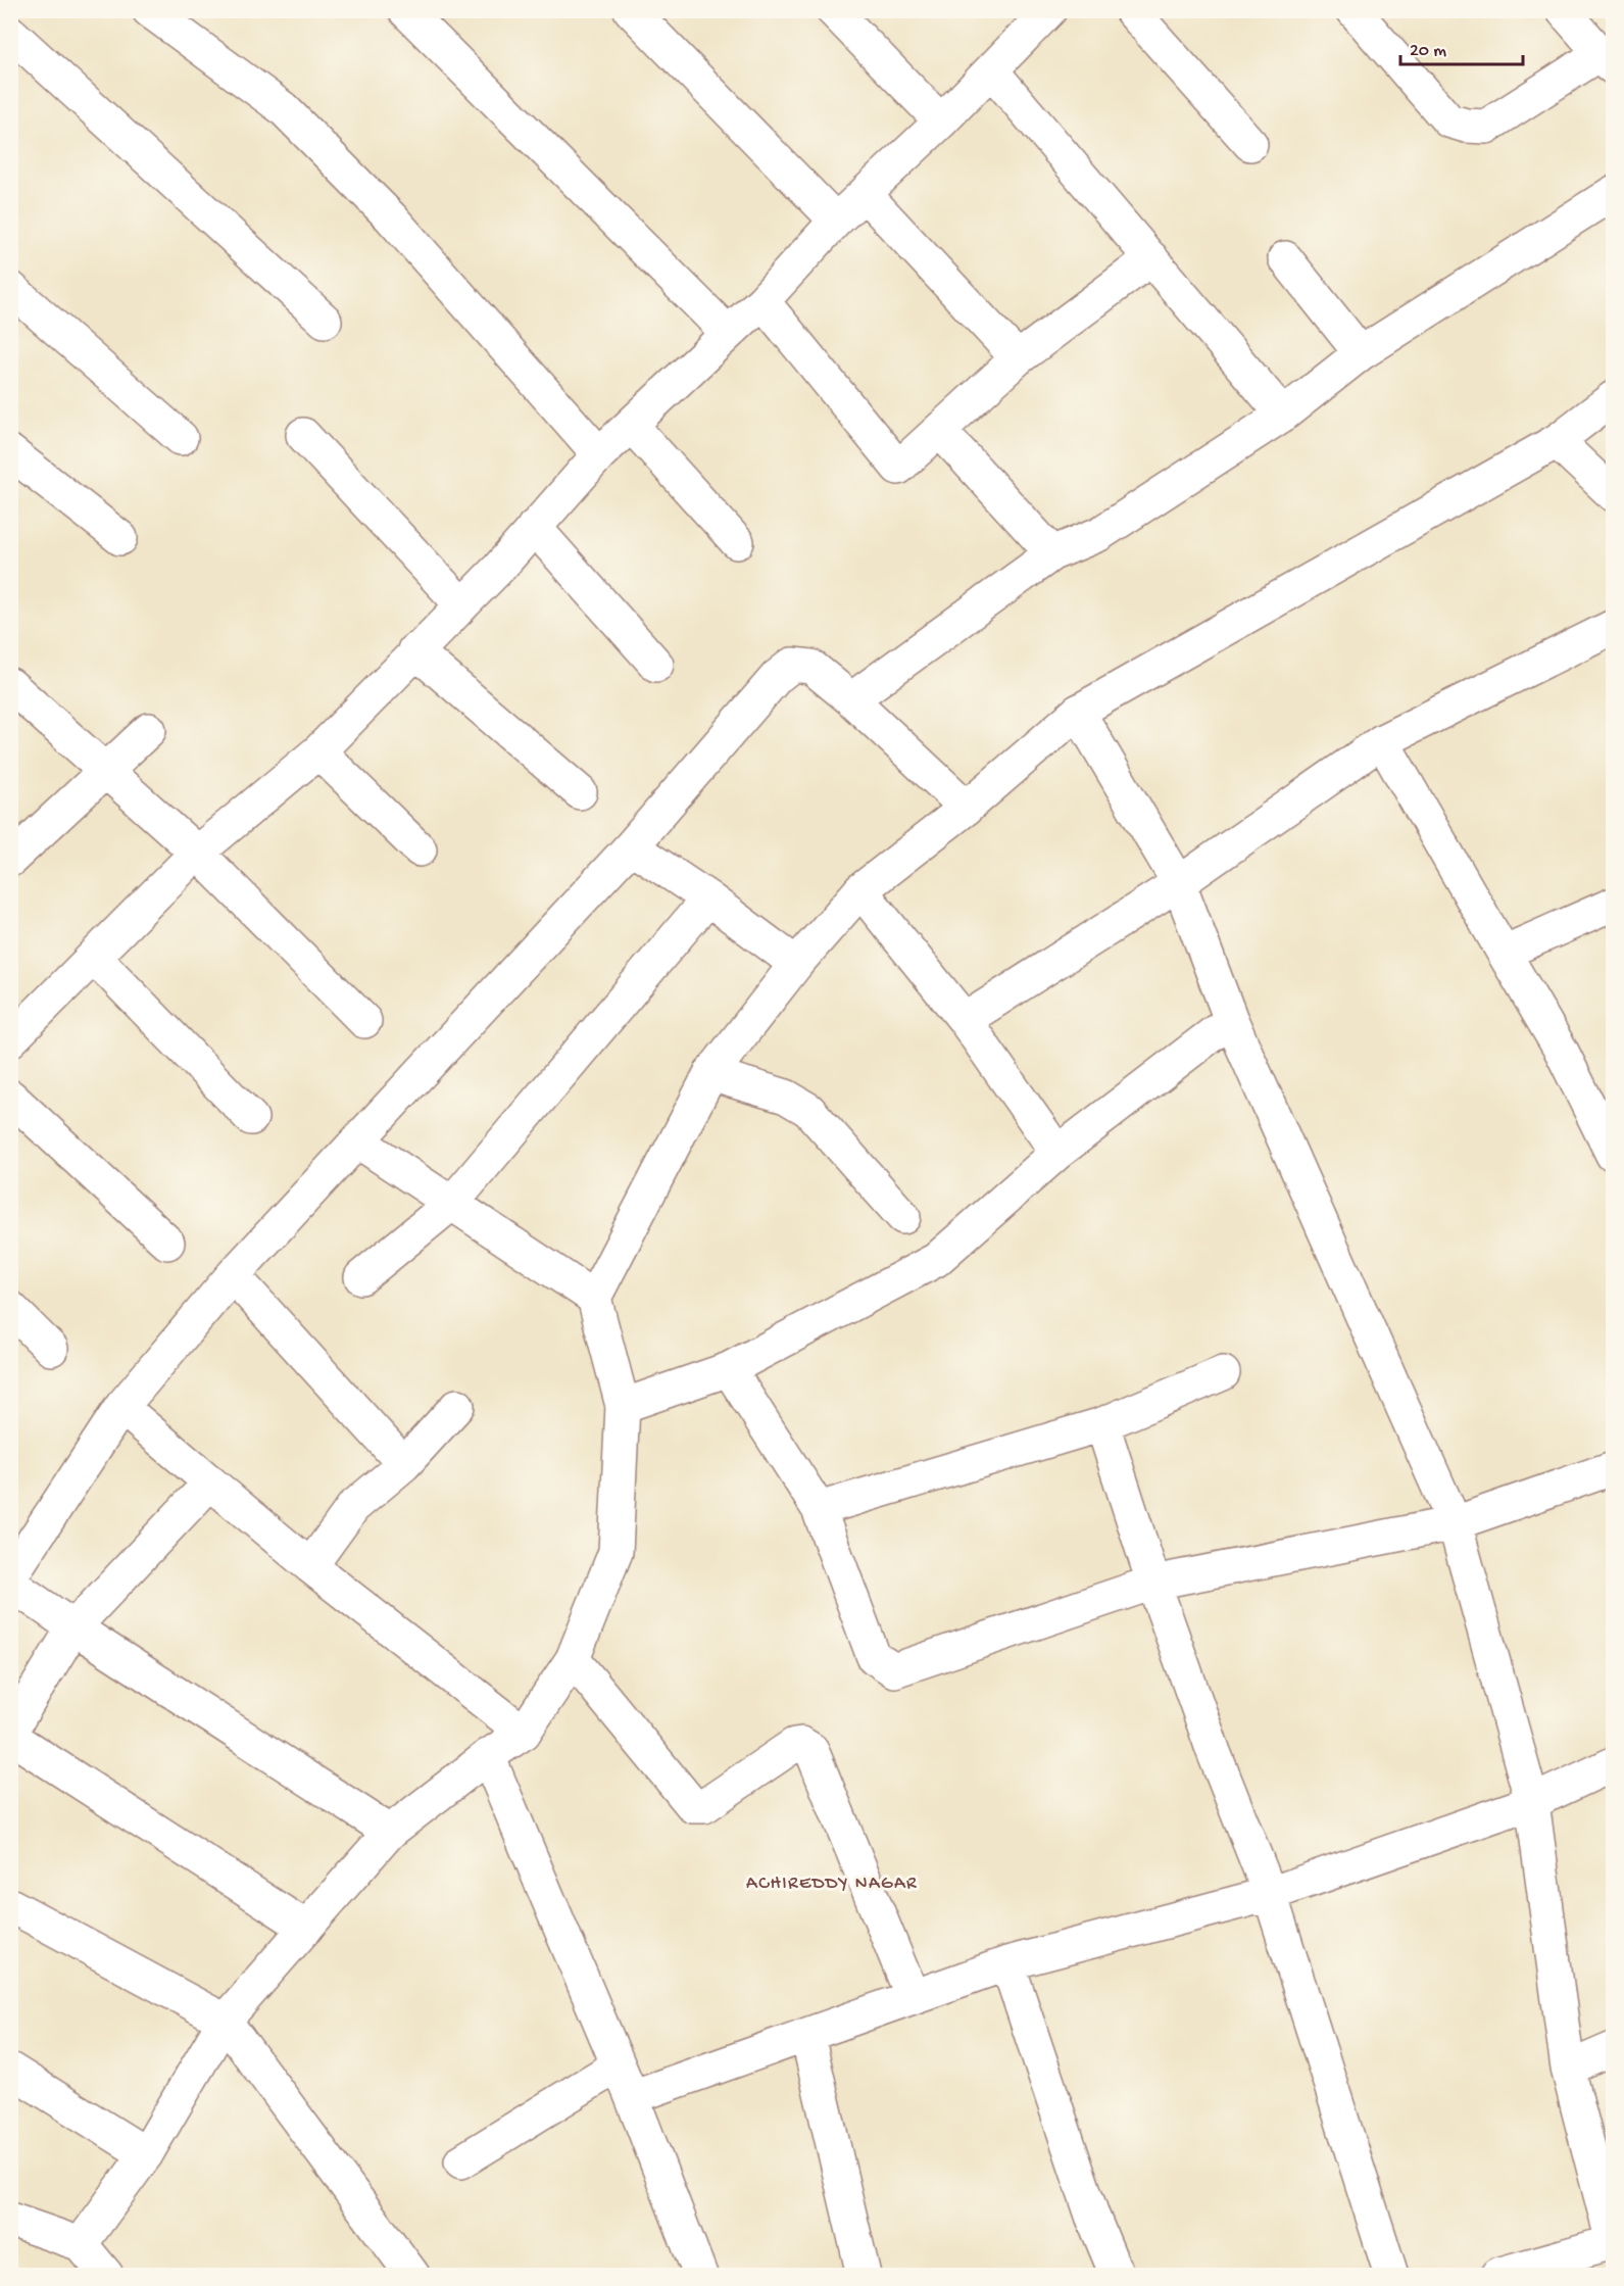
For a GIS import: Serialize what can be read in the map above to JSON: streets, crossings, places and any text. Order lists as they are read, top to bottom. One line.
{"districts":["ACHIREDDY NAGAR"],"scale_bar":"20 m"}
